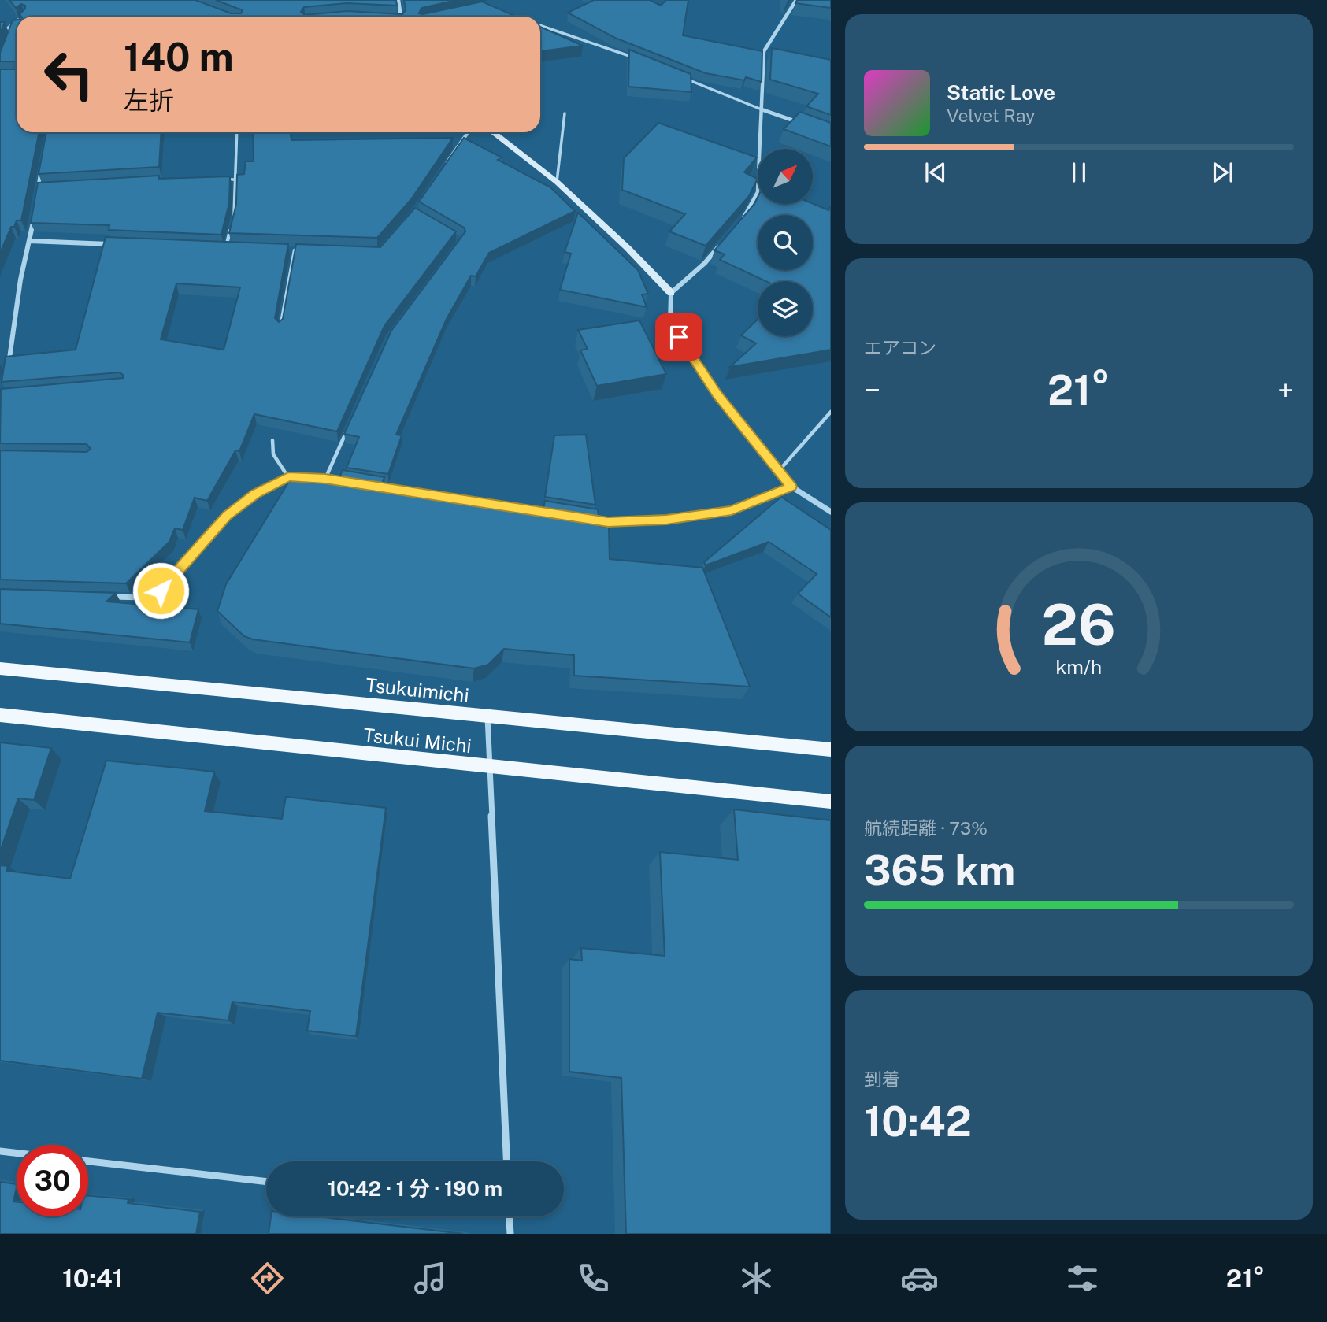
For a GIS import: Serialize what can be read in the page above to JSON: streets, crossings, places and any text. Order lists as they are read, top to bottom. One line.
{"streets":{"main road":["Tsukuimichi","Tsukui Michi"]},"north":"top right","page":{"turn":["140 m","左折"],"song":["Static Love","Velvet Ray"],"tile":["エアコン",["航続距離 · 73%","365 km"],["到着","10:42"]],"heat":["−","21°","+"],"limit":"30","trip":"10:42 · 1 分 · 190 m","tabs":["10:41","21°"],"gauge":["26","km/h"]}}
